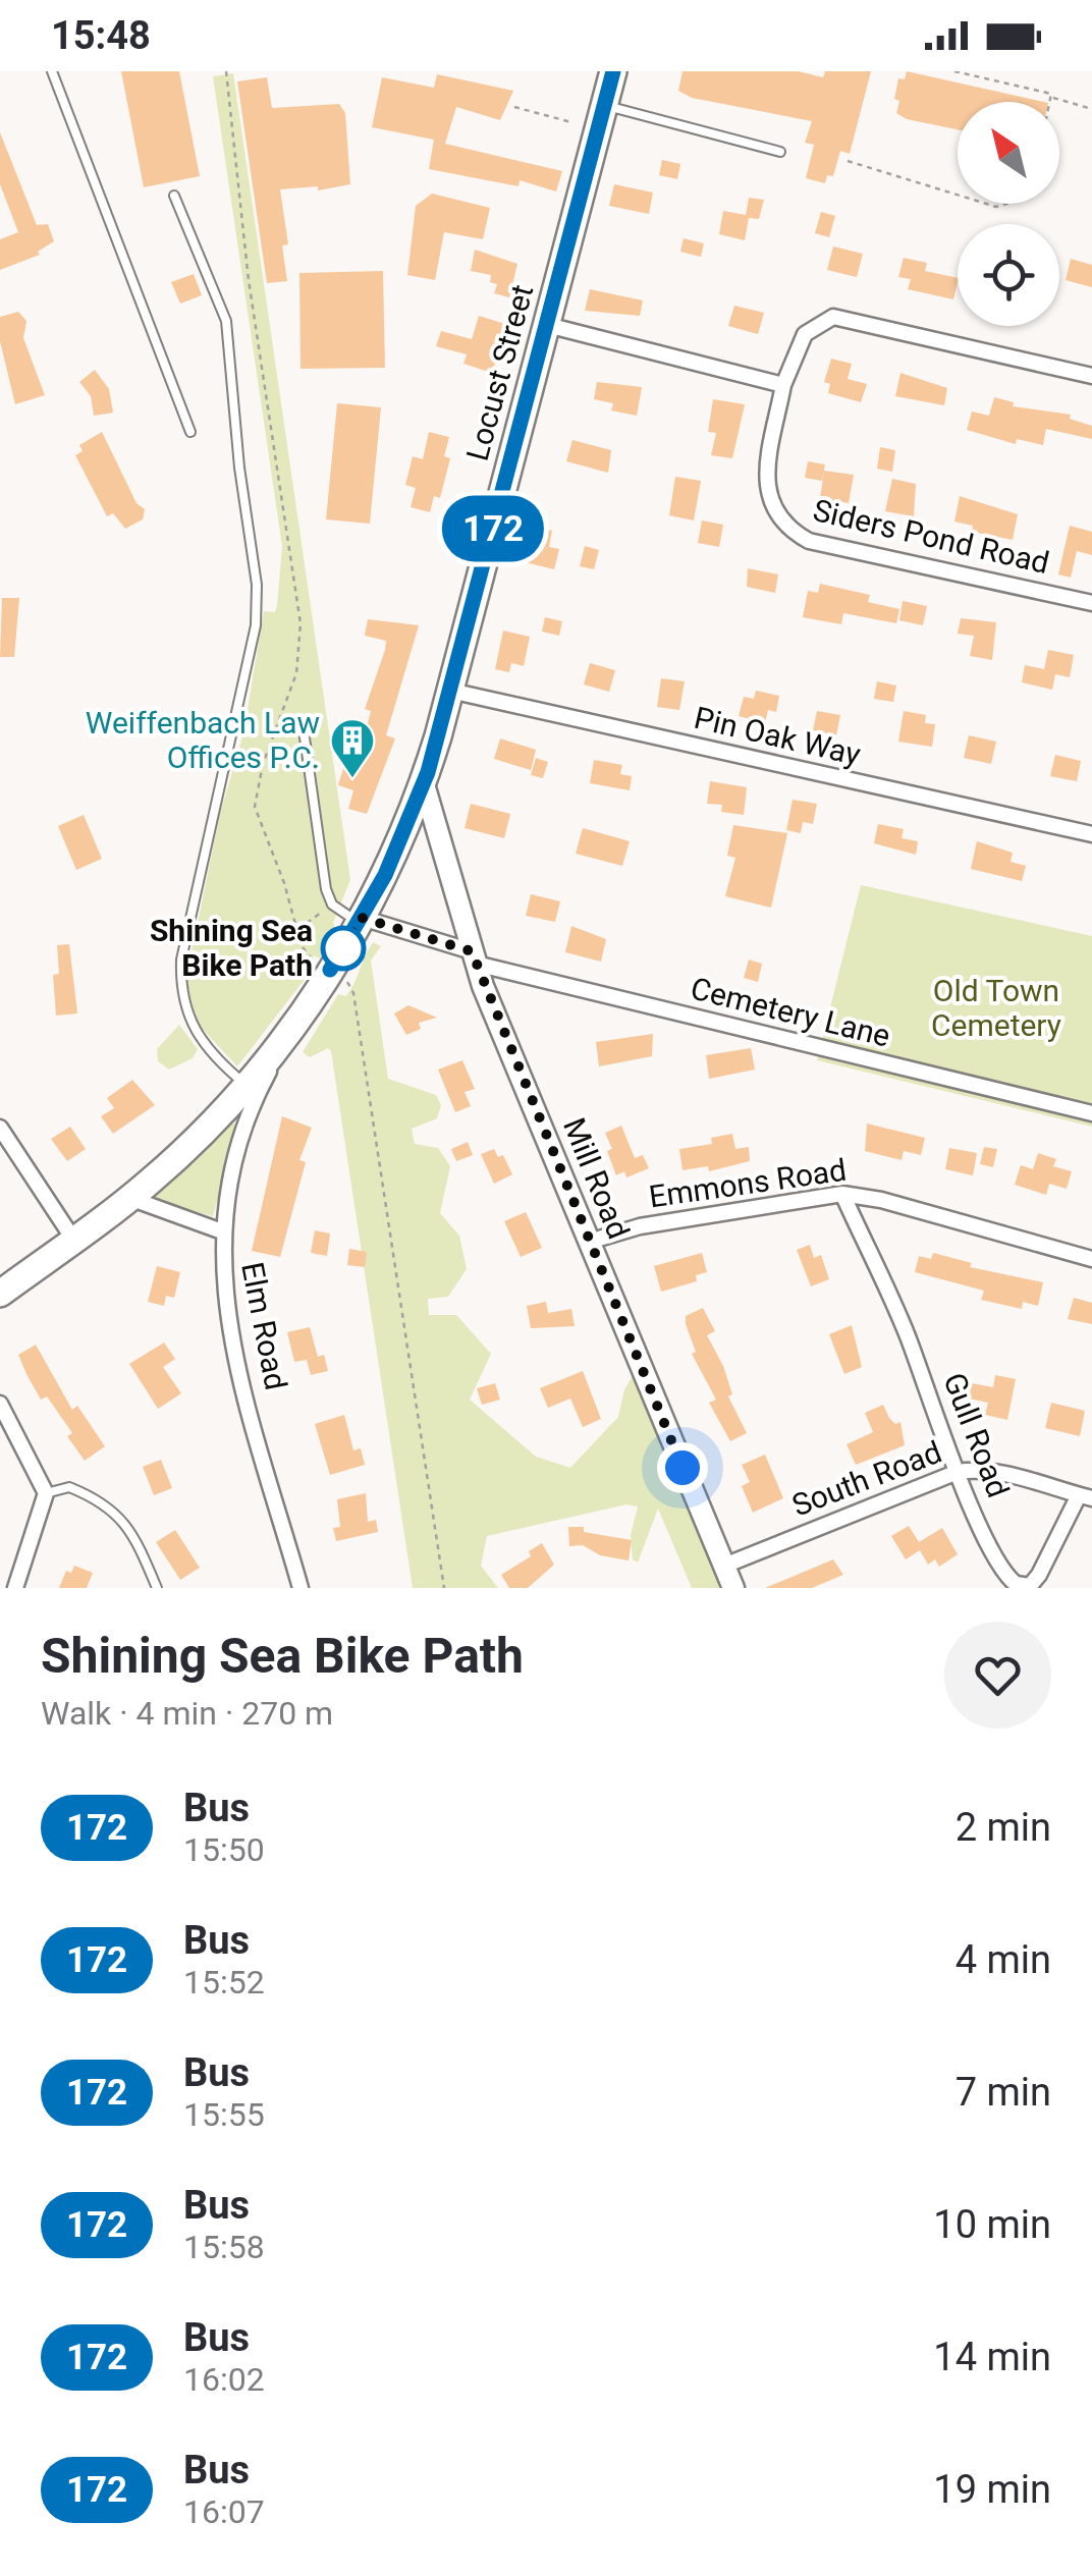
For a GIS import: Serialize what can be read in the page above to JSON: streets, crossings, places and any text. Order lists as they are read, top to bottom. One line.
{"streets":{"highway":["Locust Street"],"street":["Siders Pond Road","Pin Oak Way","Cemetery Lane","Mill Road","Emmons Road","Elm Road","Gull Road","South Road"]},"crossings":[["Locust Street","Pin Oak Way"],["Locust Street","Cemetery Lane"],["Locust Street","Mill Road"],["Locust Street","Elm Road"],["Cemetery Lane","Mill Road"],["Mill Road","Emmons Road"],["Mill Road","South Road"],["Emmons Road","Gull Road"],["Gull Road","South Road"]],"parks":["Old Town Cemetery"],"places":{"building":["Weiffenbach Law Offices P.C."],"other":["Shining Sea Bike Path"]},"lines":["bus line 172"],"north":"top left","page":{"status":"15:48","on_map":"172","heading":["Shining Sea Bike Path","Walk · 4 min · 270 m"],"list":[{"mark":"172","name":"Bus","note":"15:50","value":"2 min"},{"mark":"172","name":"Bus","note":"15:52","value":"4 min"},{"mark":"172","name":"Bus","note":"15:55","value":"7 min"},{"mark":"172","name":"Bus","note":"15:58","value":"10 min"},{"mark":"172","name":"Bus","note":"16:02","value":"14 min"},{"mark":"172","name":"Bus","note":"16:07","value":"19 min"}]}}
